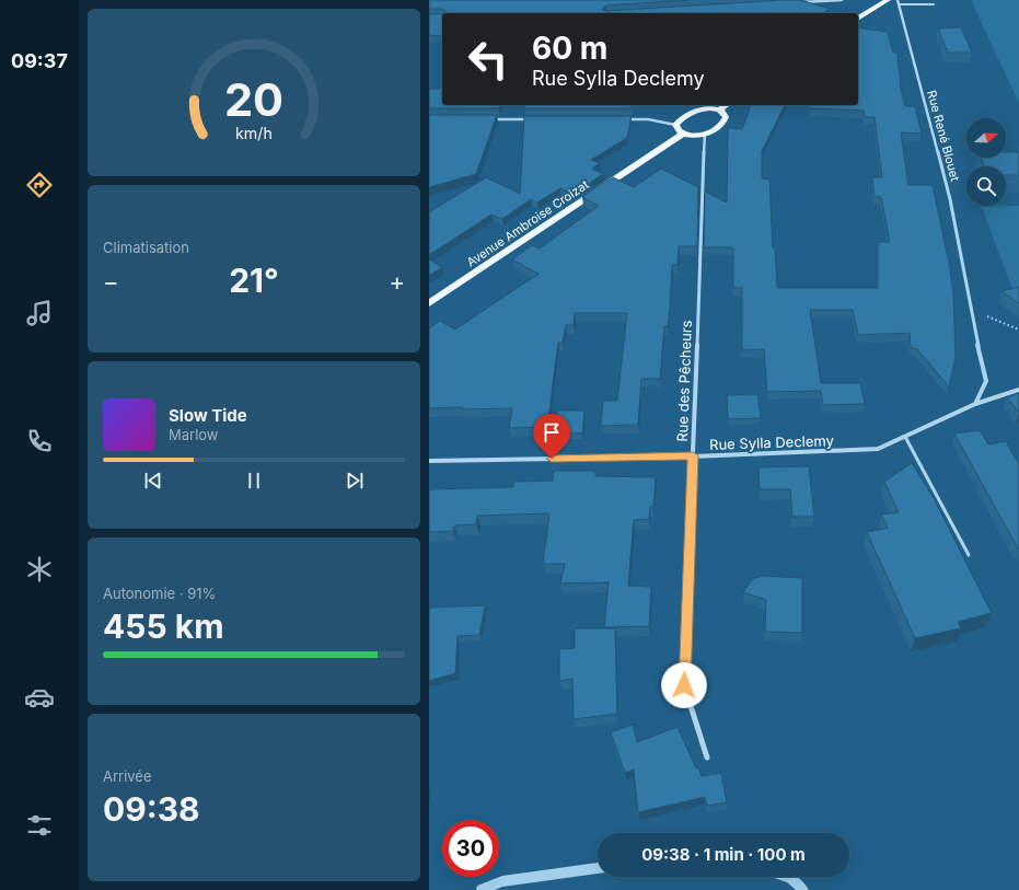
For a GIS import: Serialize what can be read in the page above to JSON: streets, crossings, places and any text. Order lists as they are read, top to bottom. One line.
{"streets":{"main road":["Avenue Ambroise Croizat"],"street":["Rue René Blouet","Rue des Pêcheurs","Rue Sylla Declemy"]},"crossings":[["Rue René Blouet","Rue Sylla Declemy"],["Rue des Pêcheurs","Rue Sylla Declemy"]],"north":"right","page":{"tabs":"09:37","turn":["60 m","Rue Sylla Declemy"],"tile":["Climatisation",["Autonomie · 91%","455 km"],["Arrivée","09:38"]],"heat":["−","21°","+"],"song":["Slow Tide","Marlow"],"limit":"30","trip":"09:38 · 1 min · 100 m","gauge":["20","km/h"]}}
